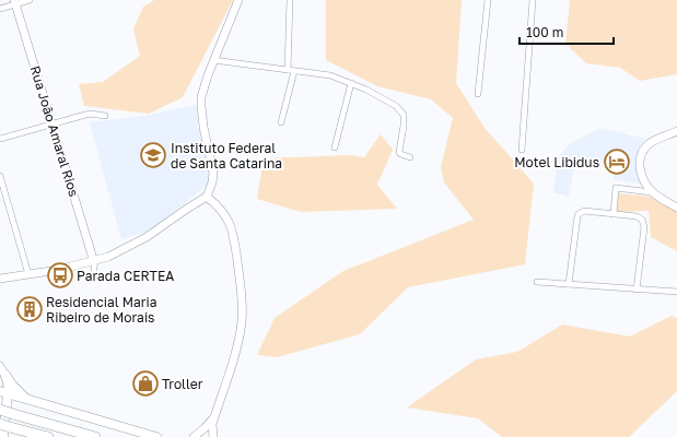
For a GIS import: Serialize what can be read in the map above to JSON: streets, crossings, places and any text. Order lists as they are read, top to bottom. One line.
{"streets":{"street":["Rua João Amaral Rios"]},"places":{"school or university":["Instituto Federal de Santa Catarina"],"hotel":["Motel Libidus"],"bus stop":["Parada CERTEA"],"building":["Residencial Maria Ribeiro de Morais"],"shop":["Troller"]},"scale_bar":"100 m"}
